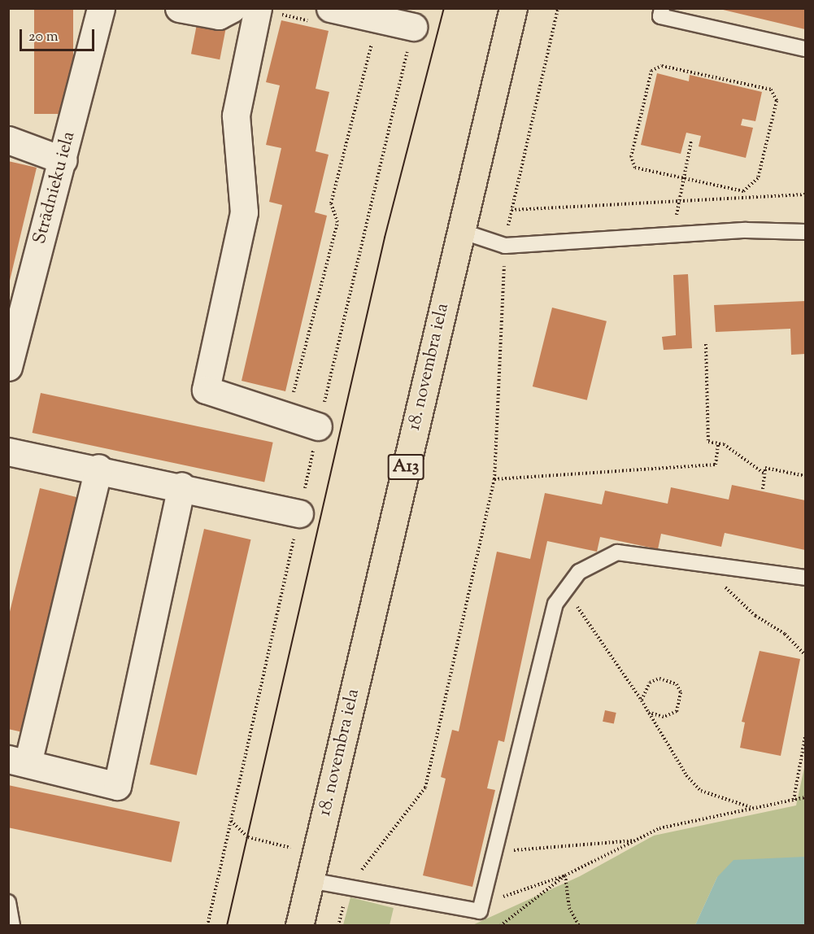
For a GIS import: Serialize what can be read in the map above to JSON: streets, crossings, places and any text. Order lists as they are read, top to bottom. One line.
{"streets":{"main road":["18. novembra iela","A13"],"street":["Strādnieku iela"]},"scale_bar":"20 m"}
